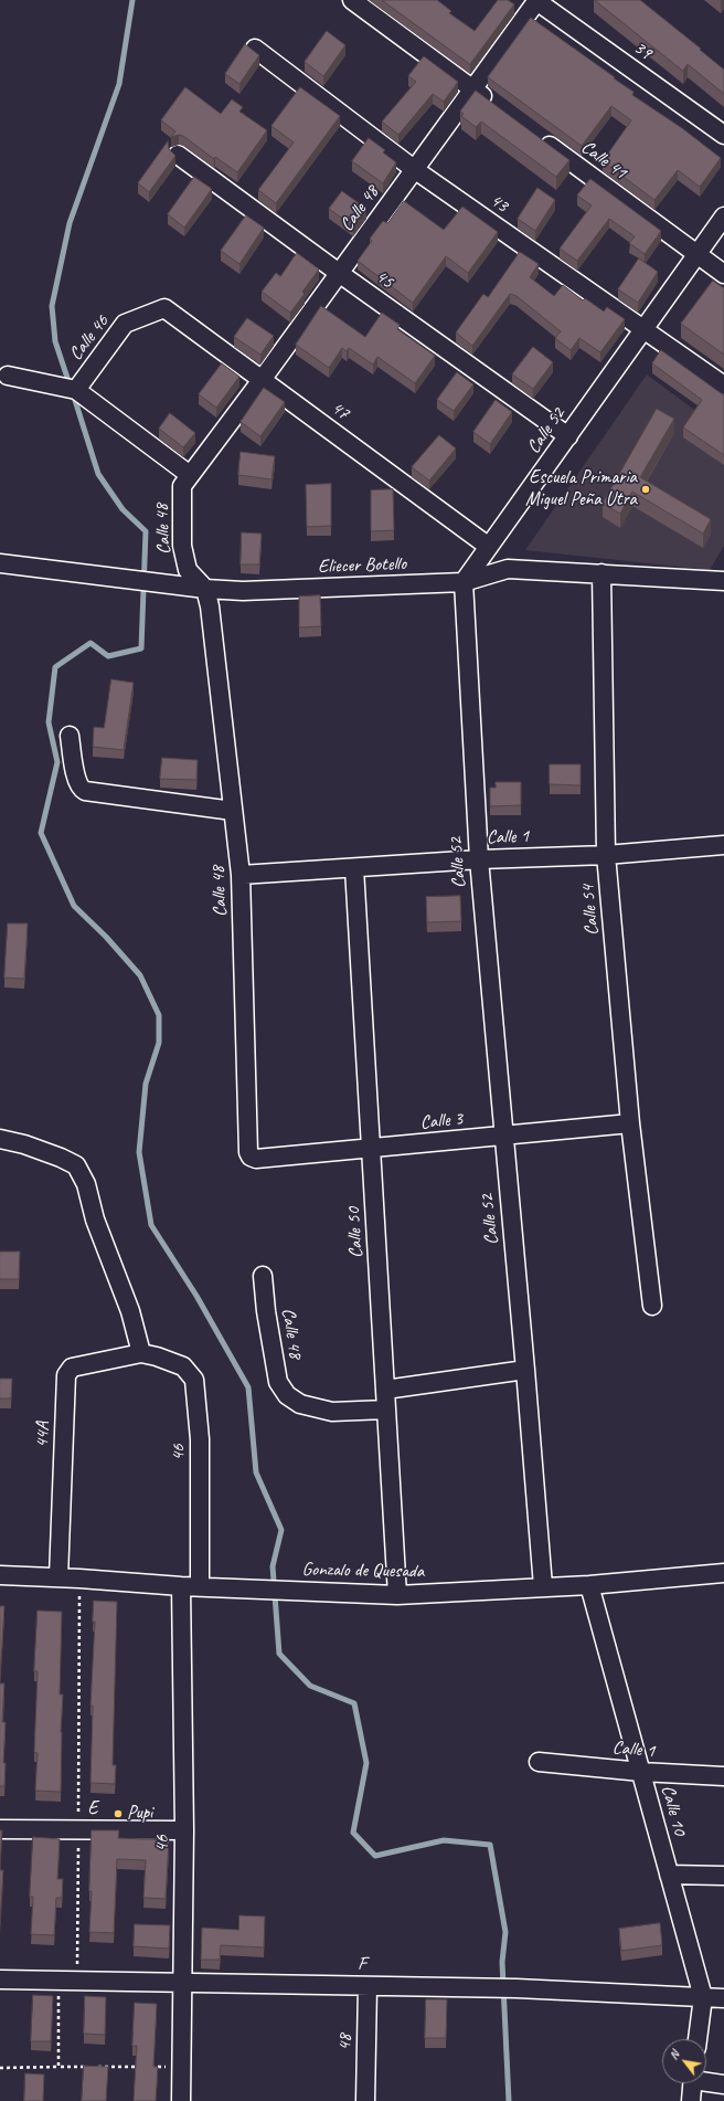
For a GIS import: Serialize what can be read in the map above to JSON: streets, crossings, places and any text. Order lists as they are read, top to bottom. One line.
{"streets":{"street":["39","Calle 41","43","Calle 48","45","Calle 46","47","Calle 52","Eliecer Botello","Calle 1","Calle 54","Calle 3","Calle 50","44A","46","Gonzalo de Quesada","E","Calle 10","F","48"]},"crossings":[["39","Calle 48"],["Calle 41","Calle 52"],["43","Calle 48"],["43","Calle 52"],["Calle 48","45"],["Calle 48","47"],["Calle 48","Eliecer Botello"],["Calle 48","Calle 1"],["Calle 48","Calle 3"],["Calle 48","Calle 50"],["45","Calle 52"],["Calle 46","47"],["47","Calle 52"],["Calle 52","Eliecer Botello"],["Calle 52","Calle 1"],["Calle 52","Calle 3"],["Calle 52","Gonzalo de Quesada"],["Eliecer Botello","Calle 54"],["Calle 1","Calle 54"],["Calle 1","Calle 50"],["Calle 1","Calle 10"],["Calle 54","Calle 3"],["Calle 3","Calle 50"],["Calle 50","Gonzalo de Quesada"],["44A","46"],["44A","Gonzalo de Quesada"],["46","Gonzalo de Quesada"],["46","E"],["46","F"],["Gonzalo de Quesada","Calle 10"],["Calle 10","F"],["F","48"]],"places":["Escuela Primaria Miguel Peña Utra","Pupi"],"north":"top left"}
